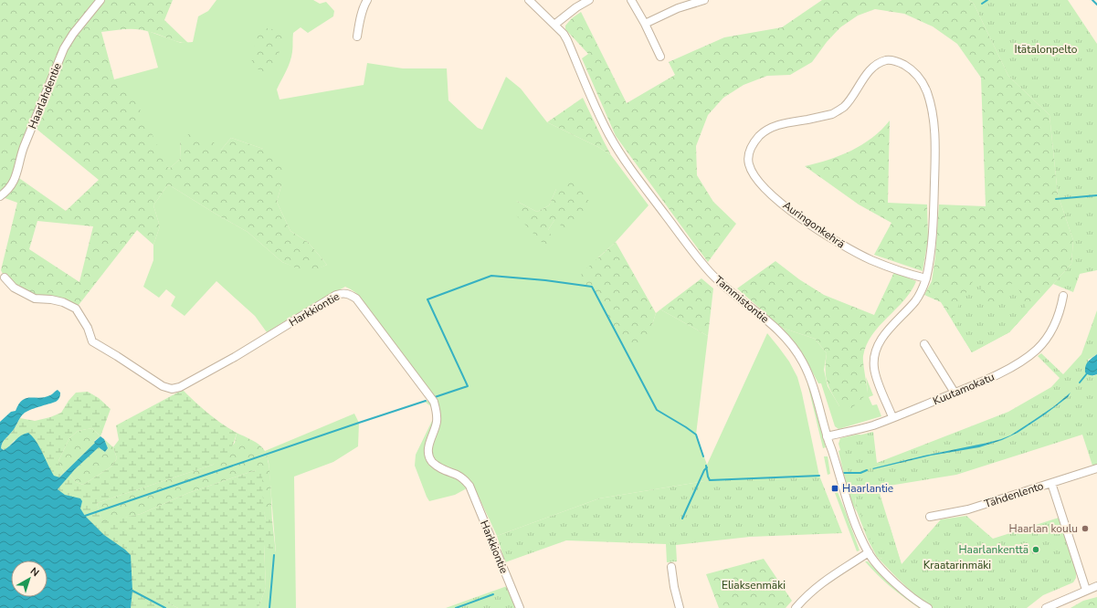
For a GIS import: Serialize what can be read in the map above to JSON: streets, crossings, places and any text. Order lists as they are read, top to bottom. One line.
{"streets":{"street":["Haarlahdentie","Auringonkehrä","Tammistontie","Harkkiontie","Kuutamokatu","Tähdenlento"]},"crossings":[["Auringonkehrä","Kuutamokatu"],["Tammistontie","Kuutamokatu"]],"parks":["Itätalonpelto","Kraatarinmäki","Eliaksenmäki"],"places":{"transit":["Haarlantie"],"other":["Haarlan koulu","Haarlankenttä"]},"north":"top right"}
